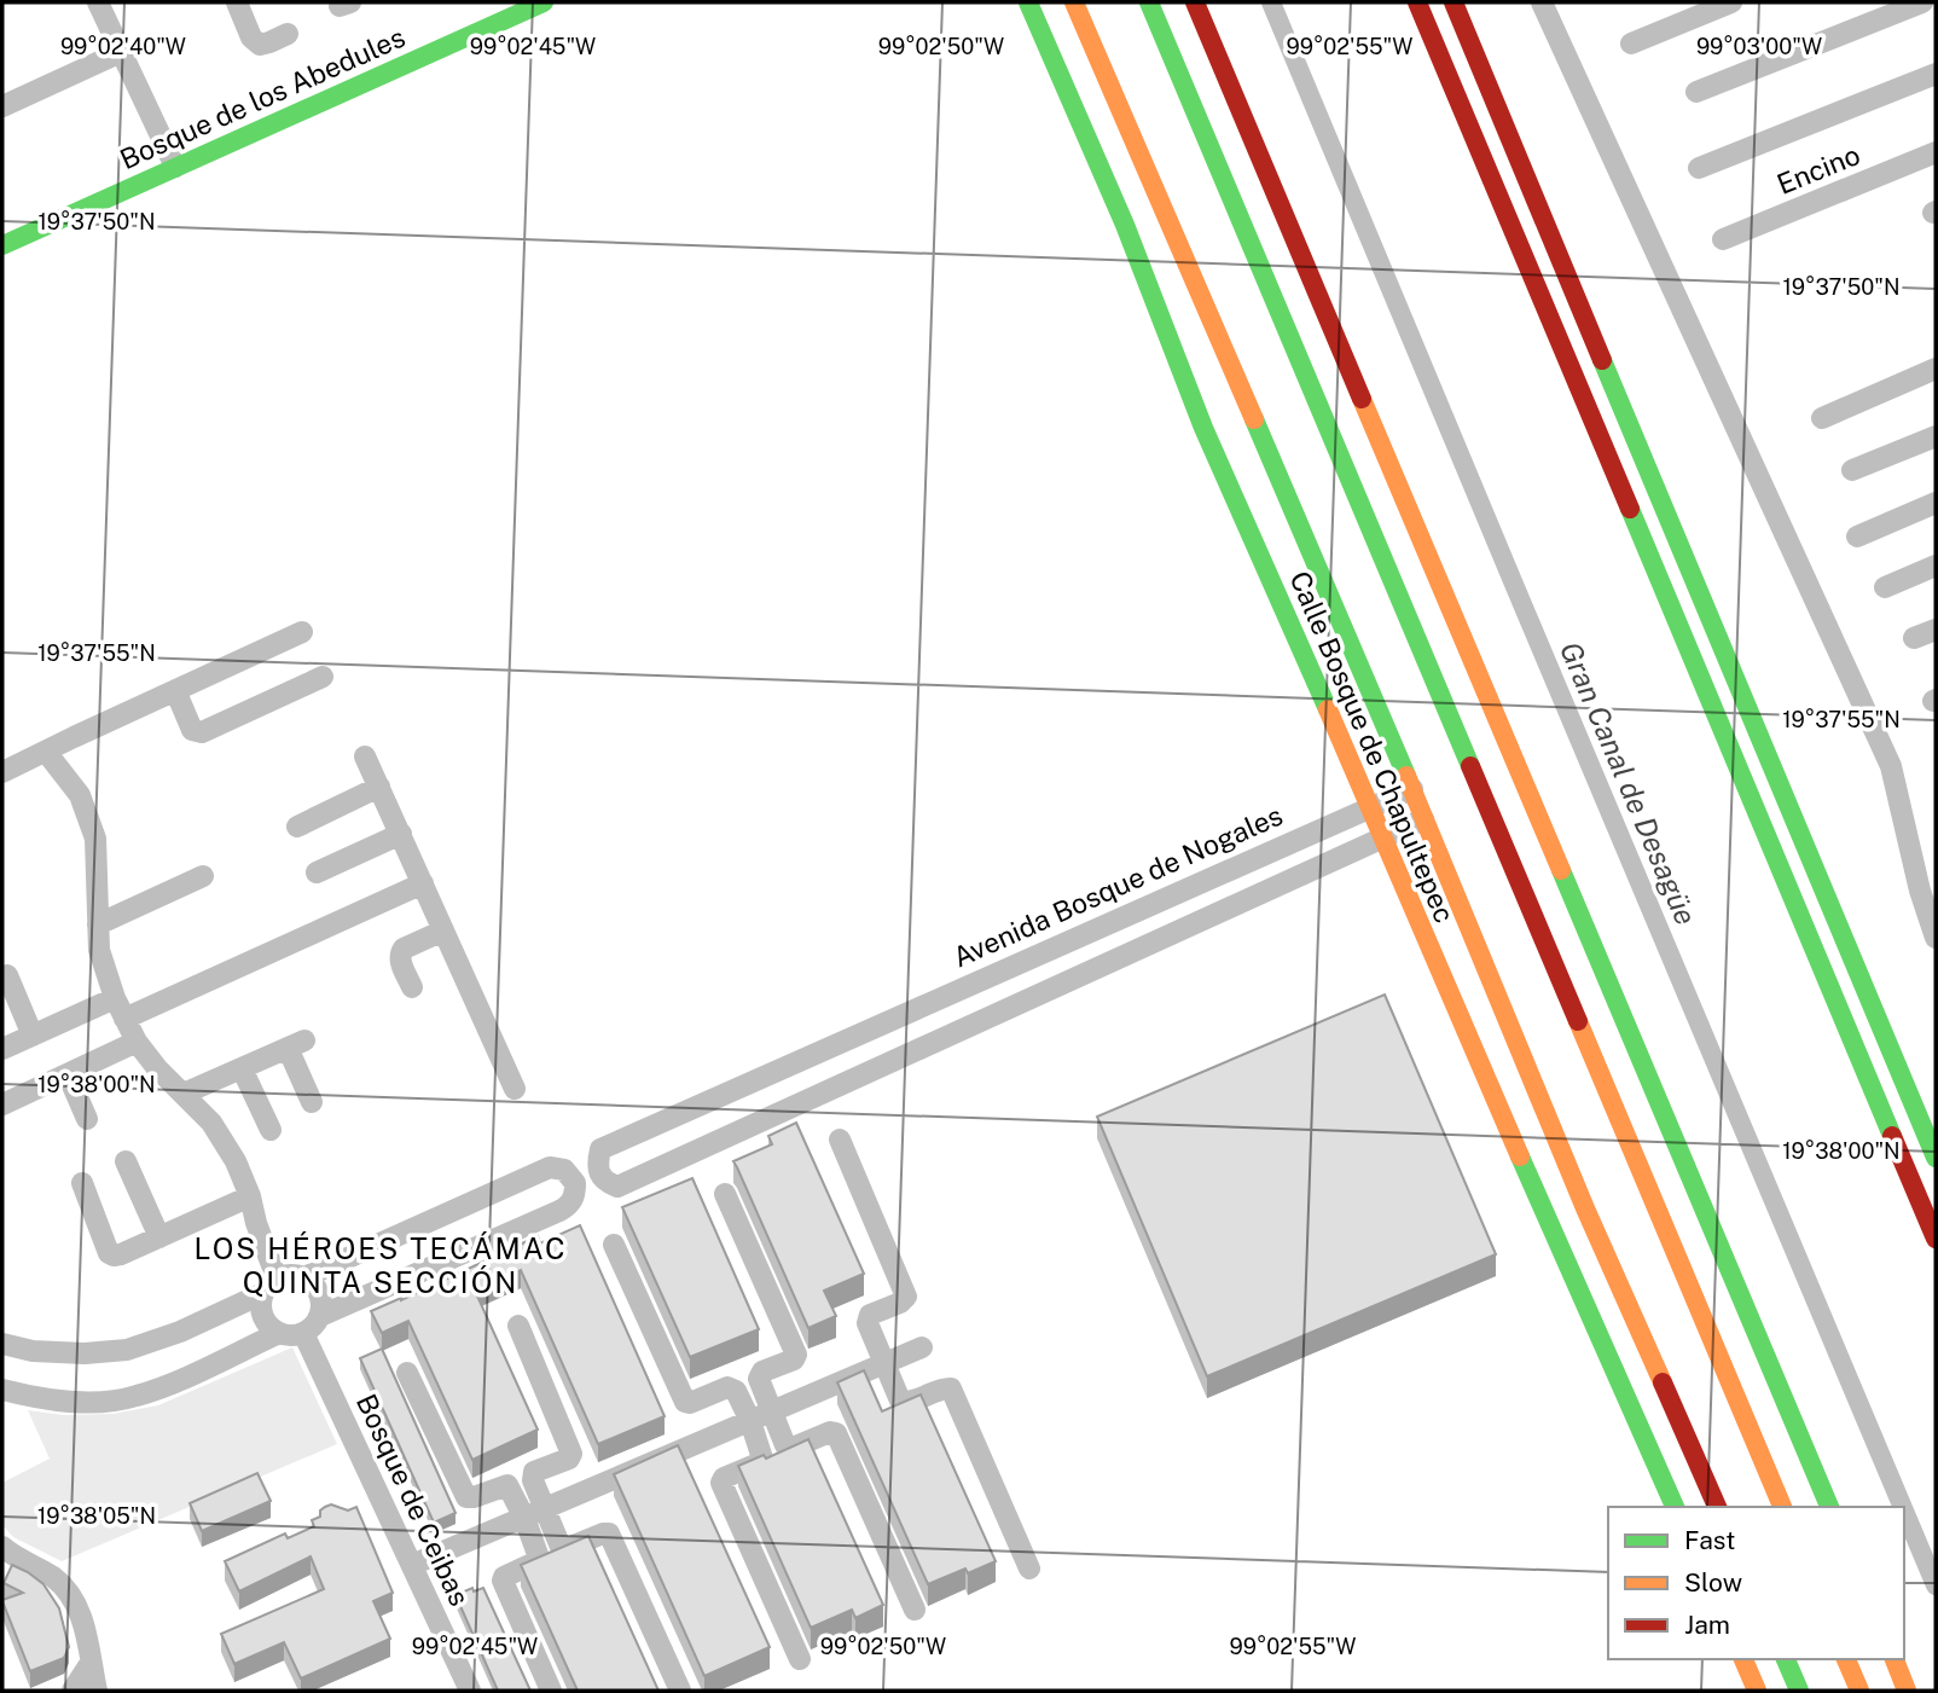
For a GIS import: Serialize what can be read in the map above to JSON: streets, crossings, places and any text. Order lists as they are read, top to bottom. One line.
{"streets":{"main road":["Bosque de los Abedules","Calle Bosque de Chapultepec"],"street":["Encino","Avenida Bosque de Nogales","Bosque de Ceibas"]},"crossings":[["Calle Bosque de Chapultepec","Avenida Bosque de Nogales"]],"districts":["LOS HÉROES TECÁMAC QUINTA SECCIÓN"],"water":["Gran Canal de Desagüe"],"legend":["Fast","Slow","Jam"],"coordinates":["99°02'40\"W","99°02'45\"W","99°02'50\"W","99°02'55\"W","99°03'00\"W","19°37'50\"N","19°37'55\"N","19°38'00\"N","19°38'05\"N"]}
